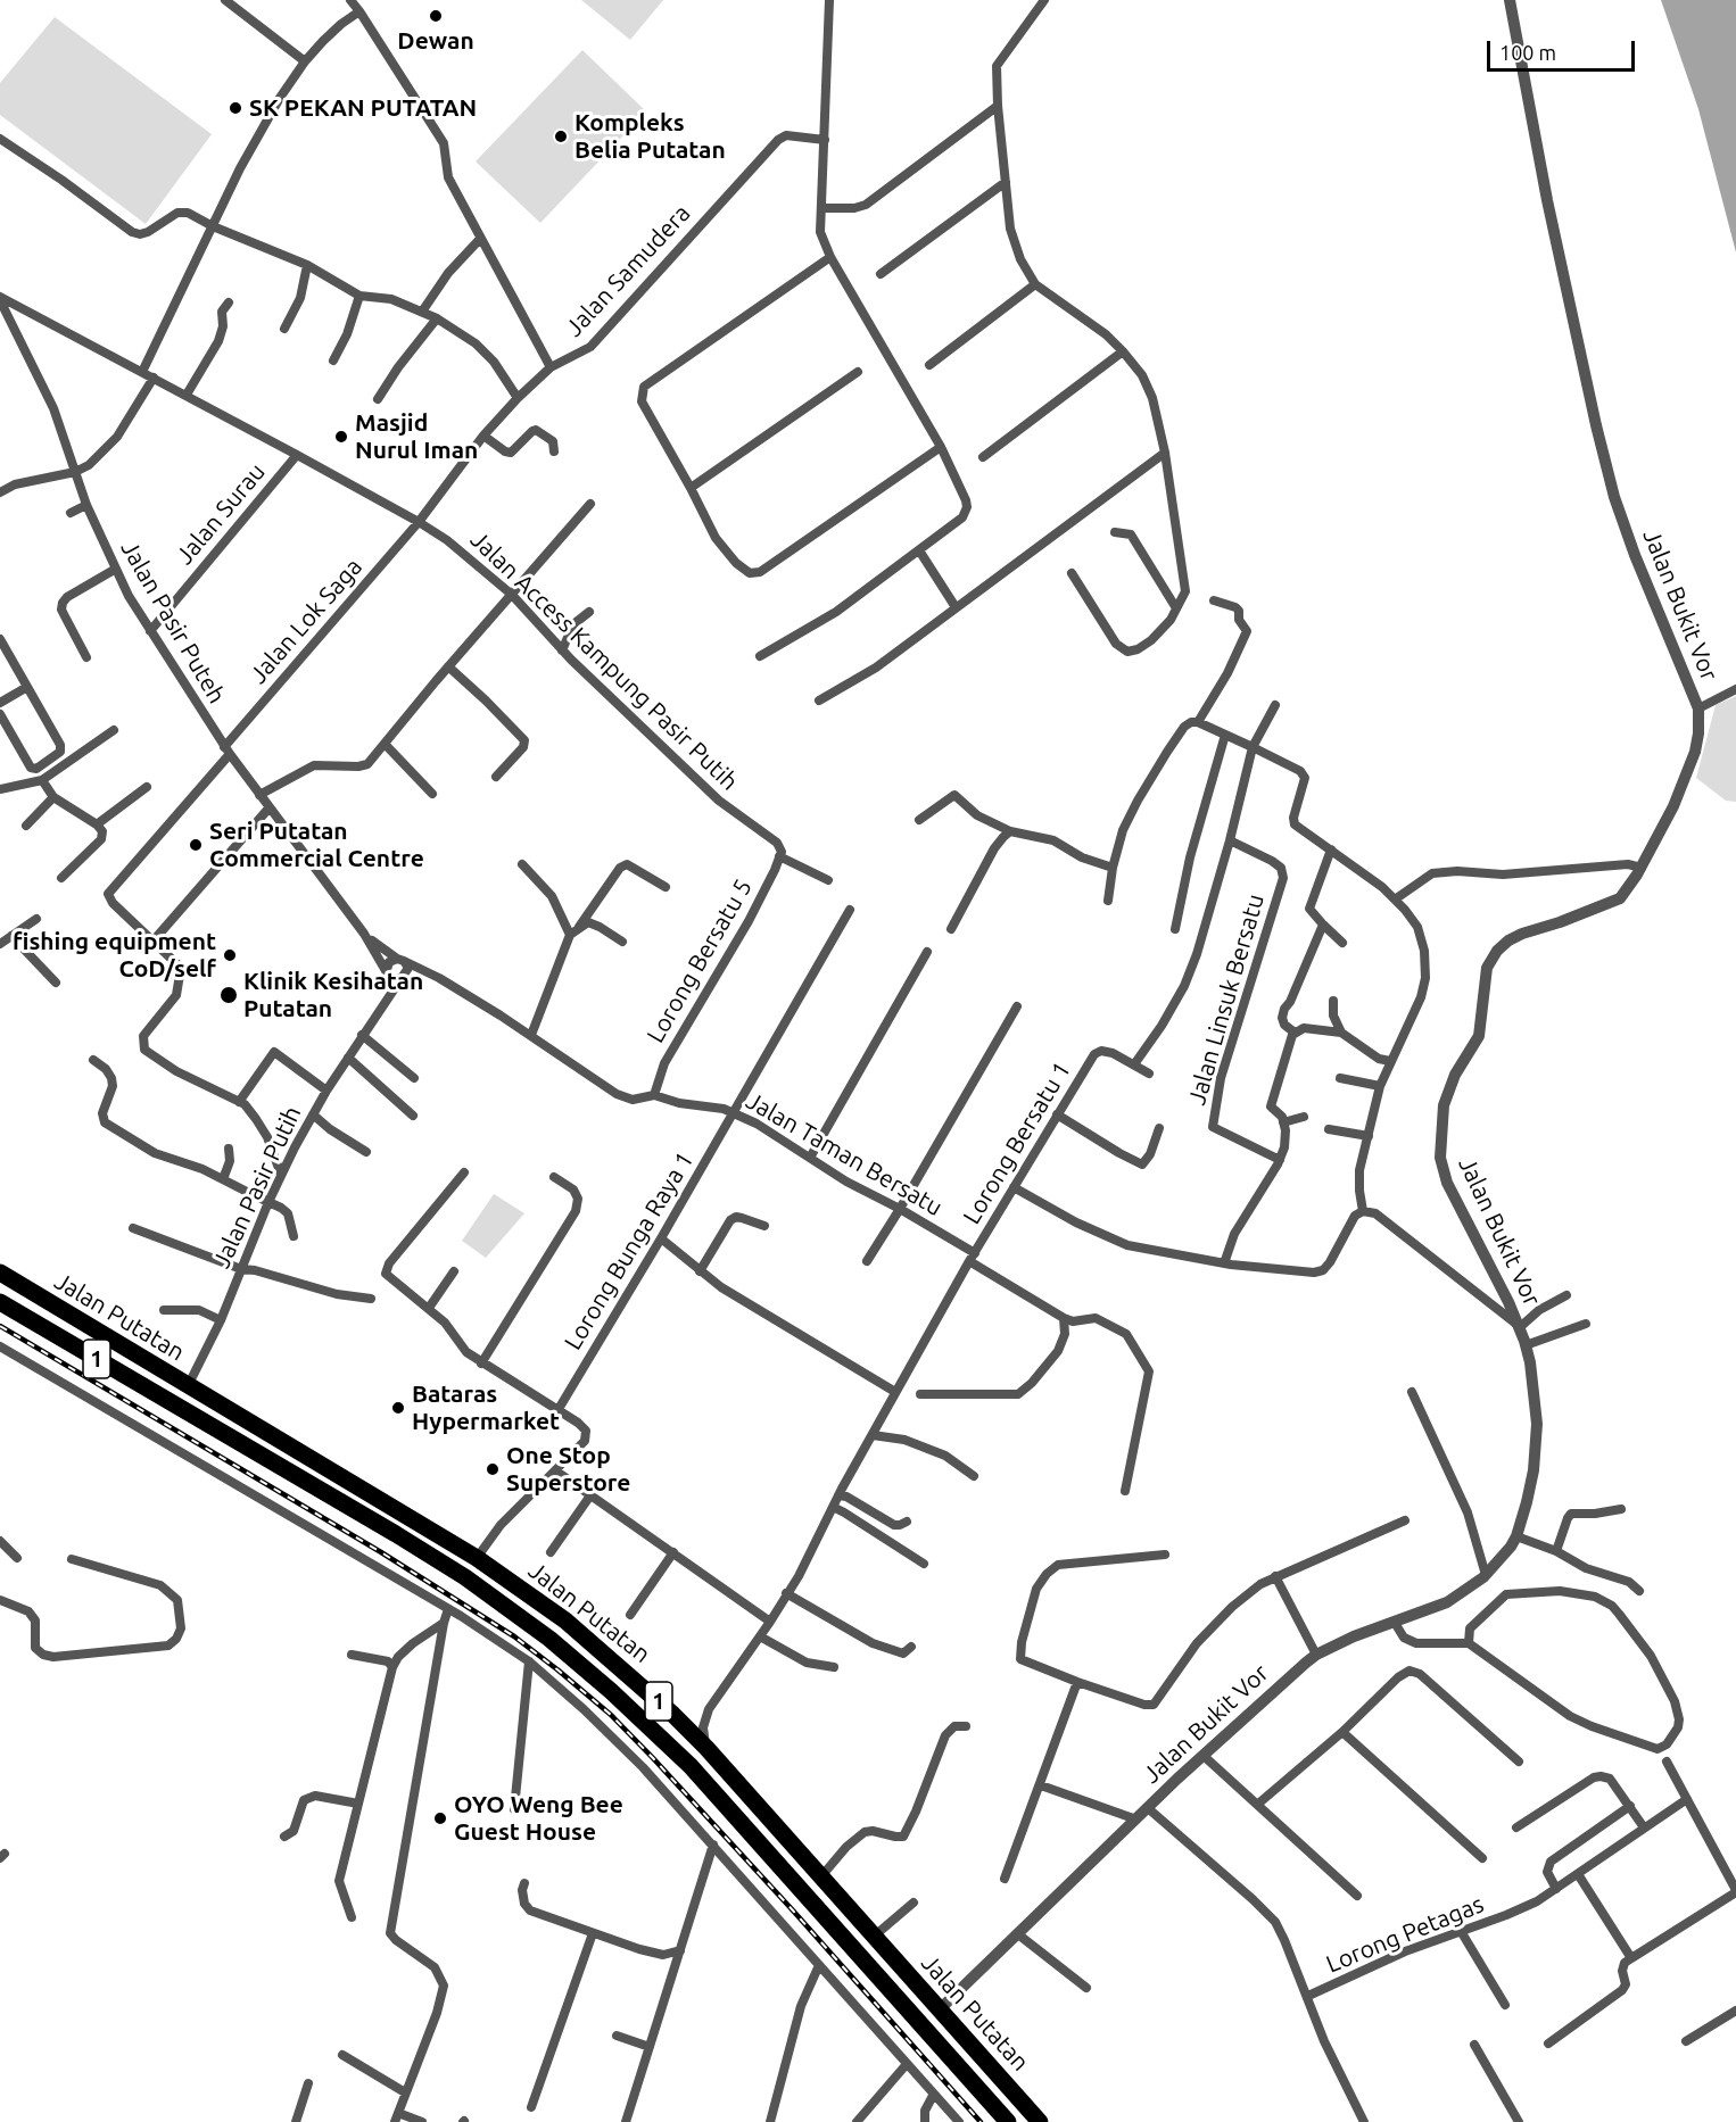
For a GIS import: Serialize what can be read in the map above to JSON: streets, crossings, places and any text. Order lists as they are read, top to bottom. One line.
{"streets":{"highway":["Jalan Putatan","1"],"street":["Jalan Samudera","Jalan Surau","Jalan Bukit Vor","Jalan Lok Saga","Jalan Pasir Puteh","Jalan Access Kampung Pasir Putih","Lorong Bersatu 5","Jalan Linsuk Bersatu","Lorong Bersatu 1","Jalan Taman Bersatu","Jalan Pasir Putih","Lorong Bunga Raya 1","Lorong Petagas"]},"crossings":[["Jalan Samudera","Jalan Lok Saga"],["Jalan Samudera","Jalan Access Kampung Pasir Putih"],["Jalan Surau","Jalan Pasir Puteh"],["Jalan Surau","Jalan Access Kampung Pasir Putih"],["Jalan Bukit Vor","Jalan Putatan"],["Jalan Lok Saga","Jalan Pasir Puteh"],["Jalan Lok Saga","Jalan Access Kampung Pasir Putih"],["Jalan Pasir Puteh","Jalan Access Kampung Pasir Putih"],["Jalan Pasir Puteh","Jalan Taman Bersatu"],["Jalan Pasir Puteh","Jalan Pasir Putih"],["Jalan Access Kampung Pasir Putih","Lorong Bersatu 5"],["Lorong Bersatu 5","Jalan Taman Bersatu"],["Lorong Bersatu 1","Jalan Taman Bersatu"],["Jalan Taman Bersatu","Jalan Pasir Putih"],["Jalan Taman Bersatu","Lorong Bunga Raya 1"],["Jalan Pasir Putih","Jalan Putatan"]],"places":["Dewan","SK PEKAN PUTATAN","Kompleks Belia Putatan","Masjid Nurul Iman","Seri Putatan Commercial Centre","fishing equipment CoD/self","Klinik Kesihatan Putatan","Bataras Hypermarket","One Stop Superstore","OYO Weng Bee Guest House"],"scale_bar":"100 m"}
